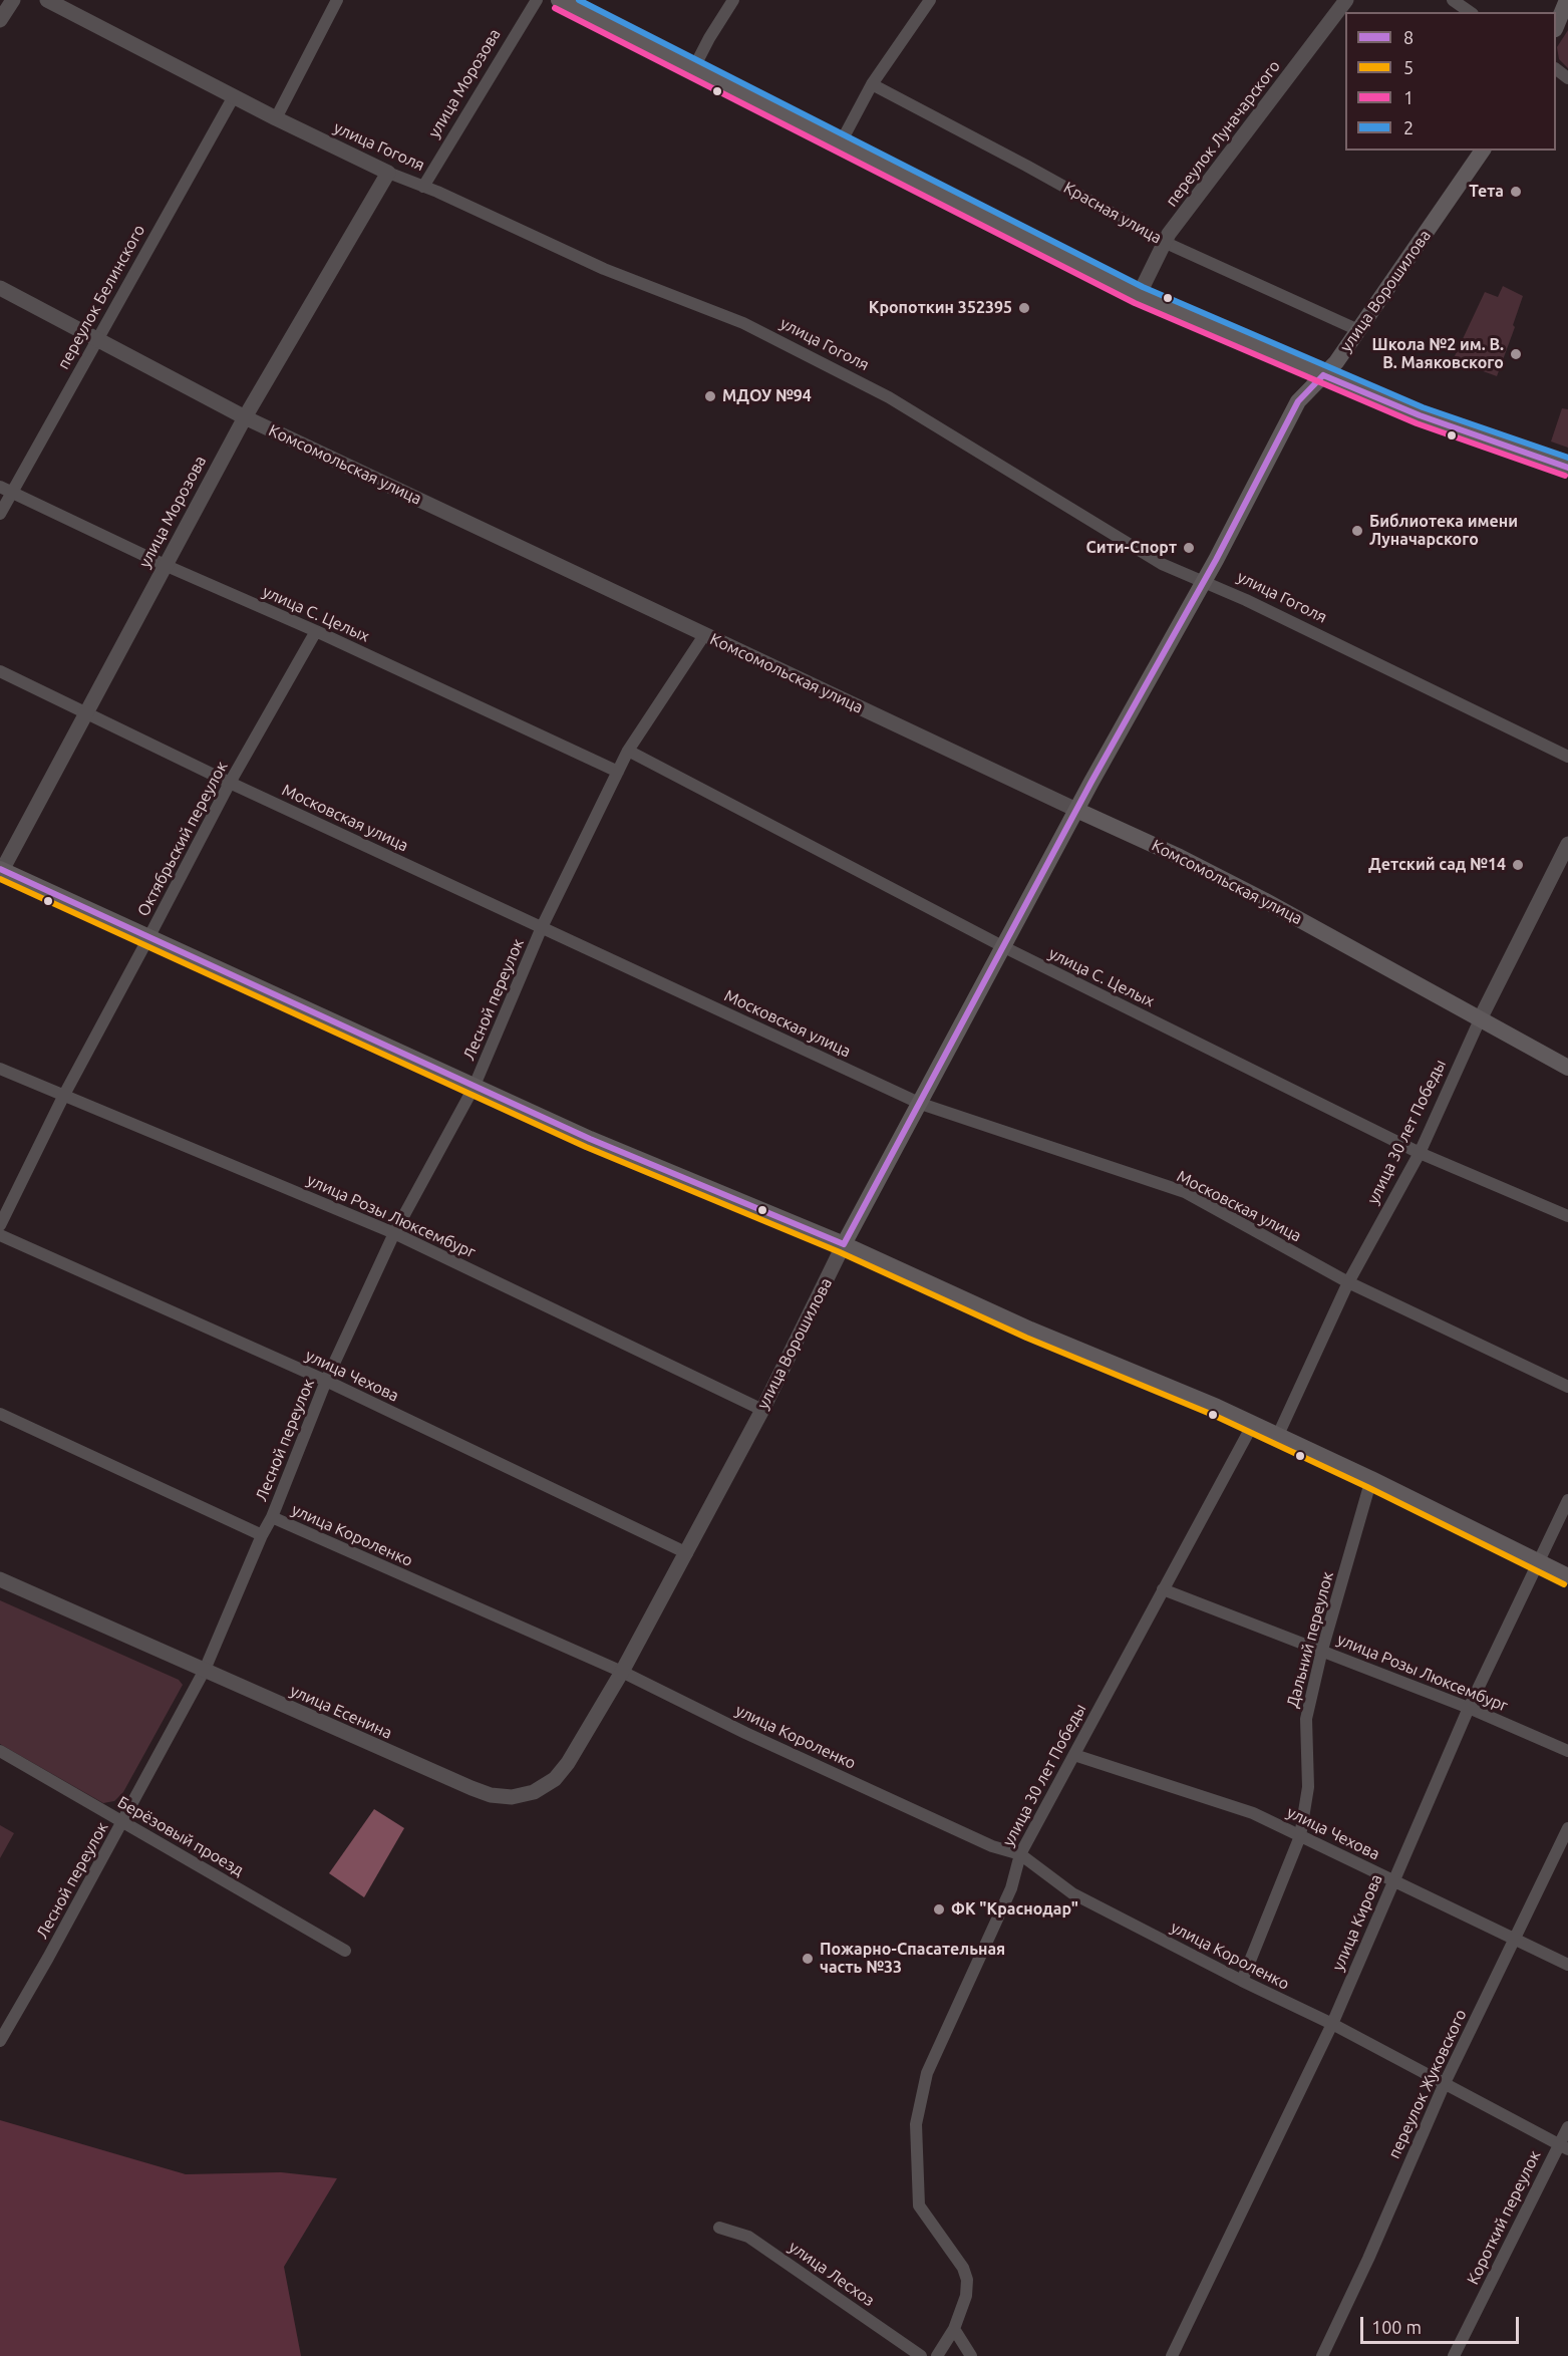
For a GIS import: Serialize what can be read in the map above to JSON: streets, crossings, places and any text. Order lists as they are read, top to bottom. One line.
{"streets":{"main road":["улица Ворошилова","Комсомольская улица"],"street":["улица Морозова","переулок Луначарского","улица Гоголя","Красная улица","переулок Белинского","улица С. Целых","Московская улица","Октябрьский переулок","Лесной переулок","улица 30 лет Победы","улица Розы Люксембург","улица Чехова","улица Короленко","Дальний переулок","улица Есенина","Берёзовый проезд","улица Кирова","переулок Жуковского","Короткий переулок","улица Лесхоз"]},"crossings":[["улица Морозова","улица Гоголя"],["улица Морозова","Комсомольская улица"],["улица Морозова","улица С. Целых"],["улица Морозова","Московская улица"],["переулок Луначарского","Красная улица"],["улица Гоголя","улица Ворошилова"],["улица Гоголя","переулок Белинского"],["Красная улица","улица Ворошилова"],["улица Ворошилова","Комсомольская улица"],["улица Ворошилова","улица С. Целых"],["улица Ворошилова","Московская улица"],["улица Ворошилова","улица Розы Люксембург"],["улица Ворошилова","улица Чехова"],["улица Ворошилова","улица Короленко"],["улица Ворошилова","улица Есенина"],["переулок Белинского","Комсомольская улица"],["переулок Белинского","улица С. Целых"],["Комсомольская улица","Лесной переулок"],["Комсомольская улица","улица 30 лет Победы"],["улица С. Целых","Октябрьский переулок"],["улица С. Целых","Лесной переулок"],["улица С. Целых","улица 30 лет Победы"],["Московская улица","Октябрьский переулок"],["Московская улица","Лесной переулок"],["Московская улица","улица 30 лет Победы"],["Октябрьский переулок","улица Розы Люксембург"],["Лесной переулок","улица Розы Люксембург"],["Лесной переулок","улица Чехова"],["Лесной переулок","улица Короленко"],["Лесной переулок","улица Есенина"],["Лесной переулок","Берёзовый проезд"],["улица 30 лет Победы","улица Розы Люксембург"],["улица 30 лет Победы","улица Чехова"],["улица 30 лет Победы","улица Короленко"],["улица Розы Люксембург","Дальний переулок"],["улица Розы Люксембург","улица Кирова"],["улица Чехова","Дальний переулок"],["улица Чехова","улица Кирова"],["улица Чехова","переулок Жуковского"],["улица Короленко","Дальний переулок"],["улица Короленко","улица Есенина"],["улица Короленко","улица Кирова"],["улица Короленко","переулок Жуковского"],["улица Короленко","Короткий переулок"]],"places":["Тета","Кропоткин 352395","Школа №2 им. В. В. Маяковского","МДОУ №94","Библиотека имени Луначарского","Сити-Спорт","Детский сад №14","ФК \"Краснодар\"","Пожарно-Спасательная часть №33"],"lines":["transit line 2","transit line 1","transit line 8","transit line 5"],"legend":["8","5","1","2"],"scale_bar":"100 m"}
